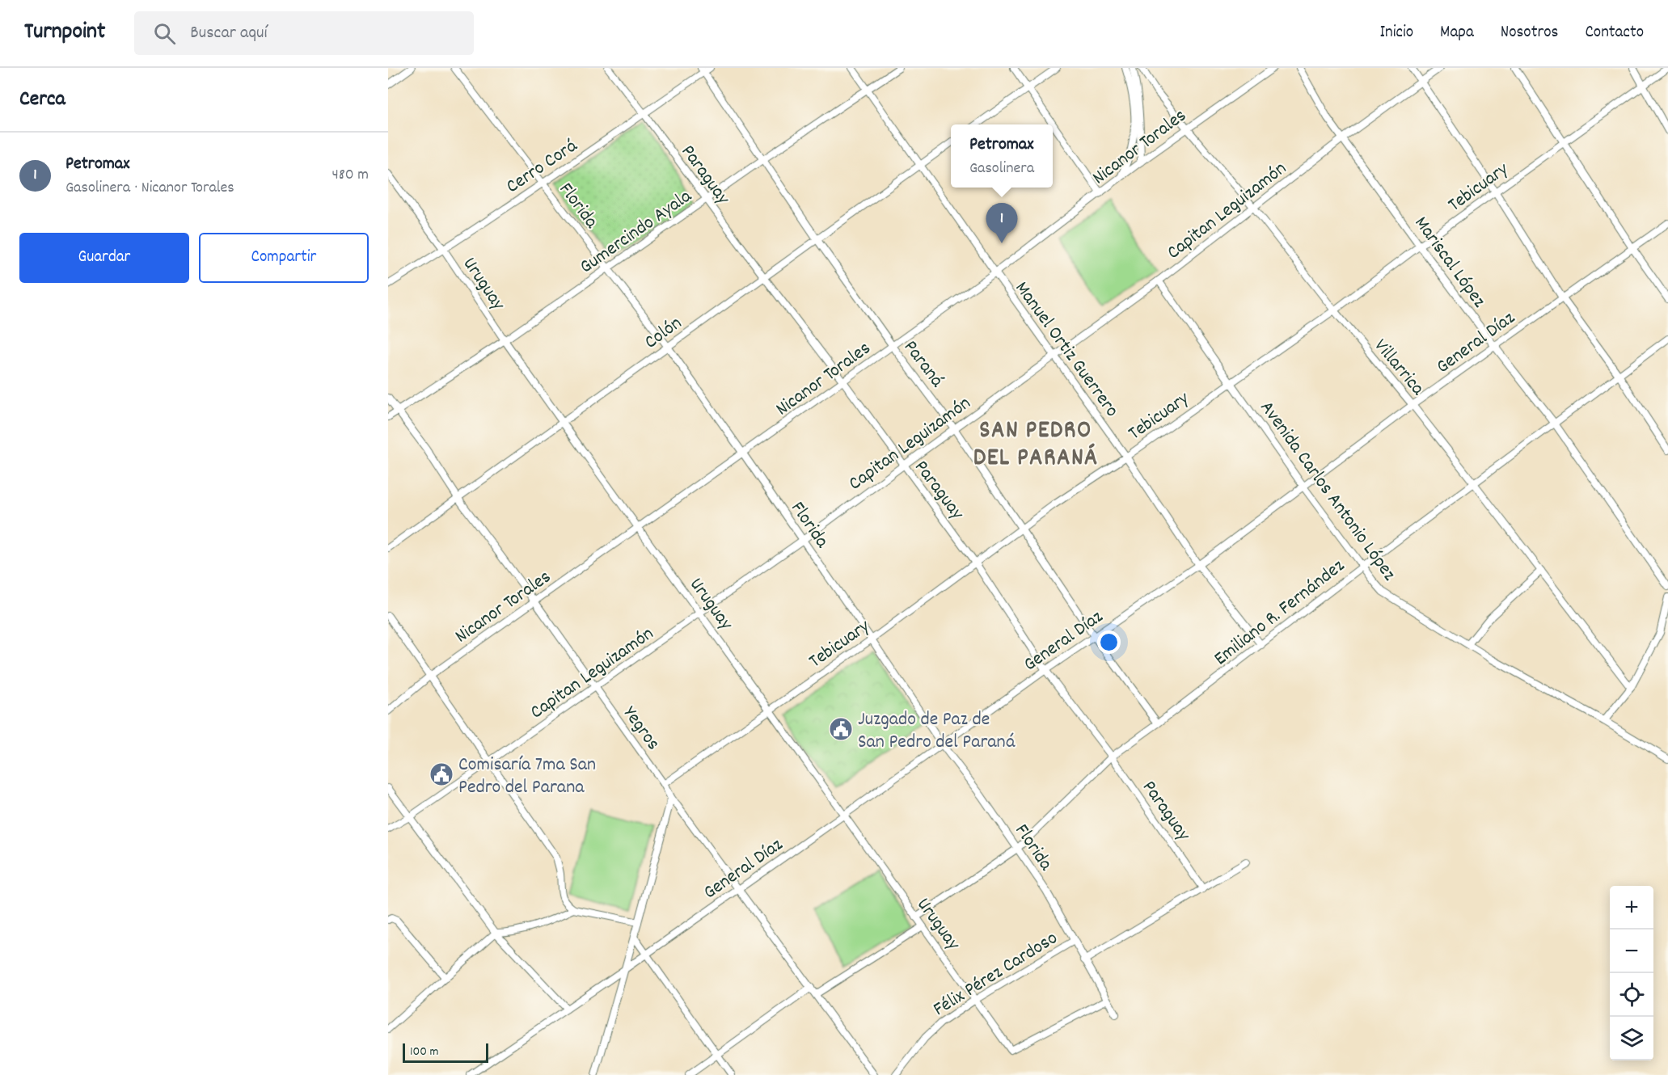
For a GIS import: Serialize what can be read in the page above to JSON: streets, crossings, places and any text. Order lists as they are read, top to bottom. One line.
{"streets":{"street":["Nicanor Torales","Cerro Corá","Paraguay","Tebicuary","Florida","Capitan Leguizamón","Gumercindo Ayala","Mariscal López","Uruguay","Colón","General Díaz","Manuel Ortiz Guerrero","Paraná","Villarrica","Avenida Carlos Antonio López","Emiliano R. Fernández","Yegros","Félix Pérez Cardoso"]},"crossings":[["Nicanor Torales","Paraguay"],["Nicanor Torales","Florida"],["Nicanor Torales","Uruguay"],["Nicanor Torales","Manuel Ortiz Guerrero"],["Nicanor Torales","Paraná"],["Nicanor Torales","Villarrica"],["Nicanor Torales","Yegros"],["Cerro Corá","Paraguay"],["Cerro Corá","Florida"],["Cerro Corá","Uruguay"],["Cerro Corá","Paraná"],["Paraguay","Tebicuary"],["Paraguay","Capitan Leguizamón"],["Paraguay","Gumercindo Ayala"],["Paraguay","Colón"],["Paraguay","General Díaz"],["Paraguay","Emiliano R. Fernández"],["Paraguay","Félix Pérez Cardoso"],["Tebicuary","Florida"],["Tebicuary","Mariscal López"],["Tebicuary","Uruguay"],["Tebicuary","Manuel Ortiz Guerrero"],["Tebicuary","Paraná"],["Tebicuary","Villarrica"],["Tebicuary","Avenida Carlos Antonio López"],["Tebicuary","Yegros"],["Florida","Capitan Leguizamón"],["Florida","Gumercindo Ayala"],["Florida","Uruguay"],["Florida","Colón"],["Florida","General Díaz"],["Florida","Emiliano R. Fernández"],["Florida","Félix Pérez Cardoso"],["Capitan Leguizamón","Mariscal López"],["Capitan Leguizamón","Uruguay"],["Capitan Leguizamón","Manuel Ortiz Guerrero"],["Capitan Leguizamón","Paraná"],["Capitan Leguizamón","Villarrica"],["Capitan Leguizamón","Avenida Carlos Antonio López"],["Capitan Leguizamón","Yegros"],["Gumercindo Ayala","Uruguay"],["Gumercindo Ayala","Manuel Ortiz Guerrero"],["Gumercindo Ayala","Paraná"],["Gumercindo Ayala","Yegros"],["Mariscal López","General Díaz"],["Mariscal López","Emiliano R. Fernández"],["Uruguay","Colón"],["Uruguay","General Díaz"],["Uruguay","Emiliano R. Fernández"],["Uruguay","Félix Pérez Cardoso"],["Colón","Manuel Ortiz Guerrero"],["Colón","Paraná"],["Colón","Yegros"],["General Díaz","Manuel Ortiz Guerrero"],["General Díaz","Paraná"],["General Díaz","Villarrica"],["General Díaz","Avenida Carlos Antonio López"],["General Díaz","Yegros"],["Manuel Ortiz Guerrero","Emiliano R. Fernández"],["Paraná","Emiliano R. Fernández"],["Villarrica","Emiliano R. Fernández"],["Avenida Carlos Antonio López","Emiliano R. Fernández"]],"districts":["SAN PEDRO DEL PARANÁ"],"places":{"public building":["Juzgado de Paz de San Pedro del Paraná","Comisaría 7ma San Pedro del Parana"]},"scale_bar":"100 m","page":{"header":"Turnpoint","search":"Buscar aquí","nav":["Inicio","Mapa","Nosotros","Contacto"],"heading":"Cerca","popup":["Petromax","Gasolinera"],"list":[{"mark":"1","name":"Petromax","note":"Gasolinera · Nicanor Torales","value":"480 m"}],"pins":"1","buttons":["Guardar","Compartir"],"map_buttons":["+","−"],"scale":"100 m"}}
